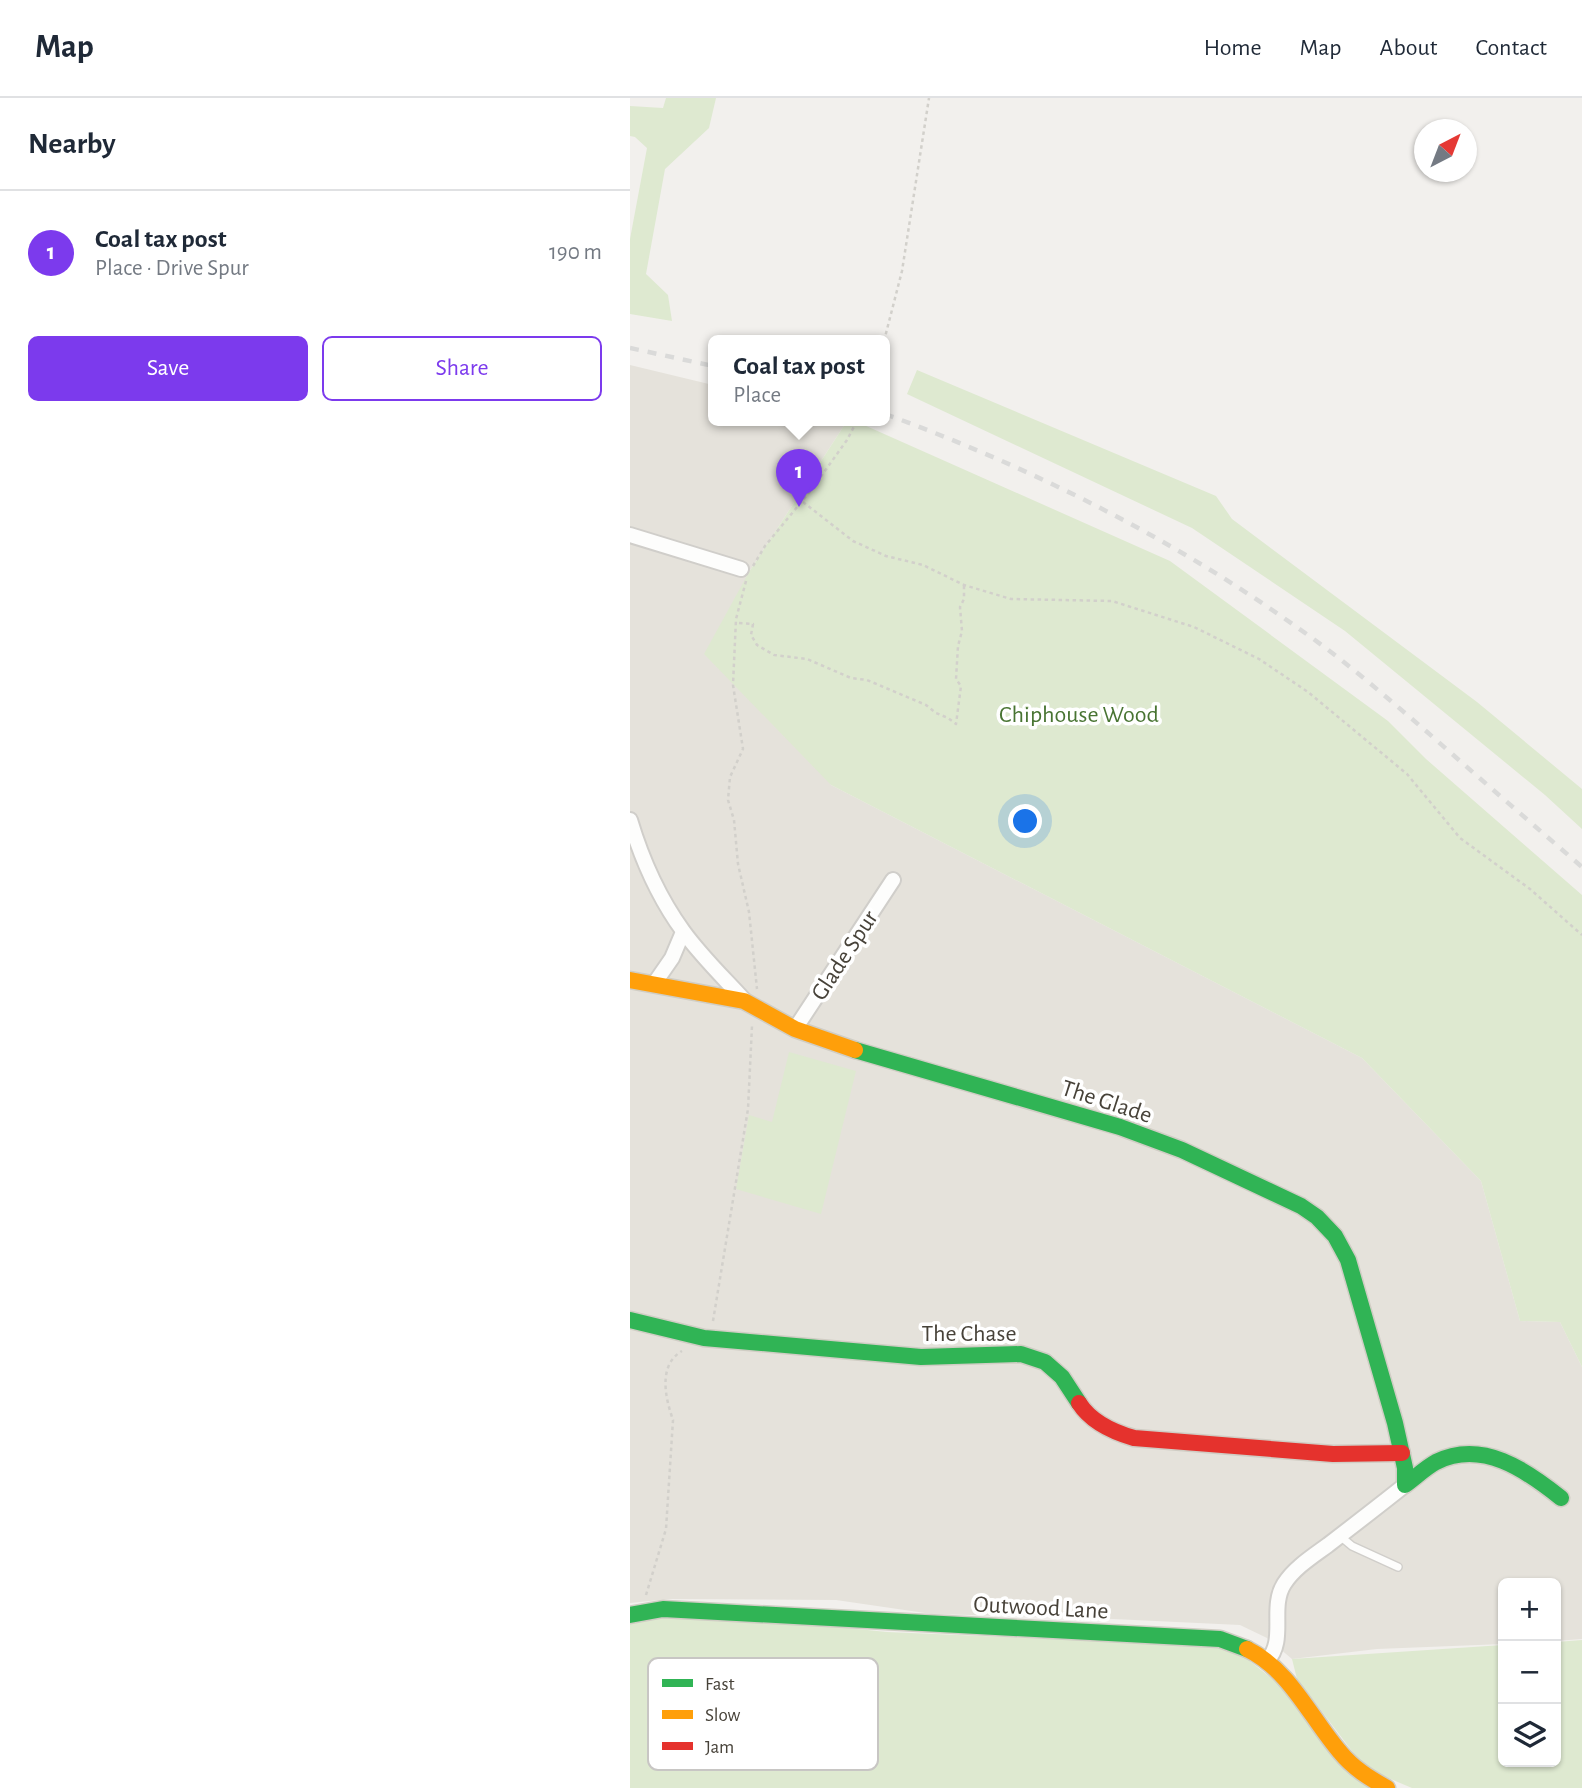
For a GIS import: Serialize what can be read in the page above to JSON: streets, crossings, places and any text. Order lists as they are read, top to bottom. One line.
{"streets":{"street":["Glade Spur","The Glade","The Chase","Outwood Lane"]},"crossings":[["Glade Spur","The Glade"],["The Glade","The Chase"]],"parks":["Chiphouse Wood"],"legend":["Fast","Slow","Jam"],"north":"top right","page":{"header":"Map","nav":["Home","Map","About","Contact"],"heading":"Nearby","list":[{"mark":"1","name":"Coal tax post","note":"Place · Drive Spur","value":"190 m"}],"buttons":["Save","Share"],"popup":["Coal tax post","Place"],"pins":"1","map_buttons":["+","−"]}}
